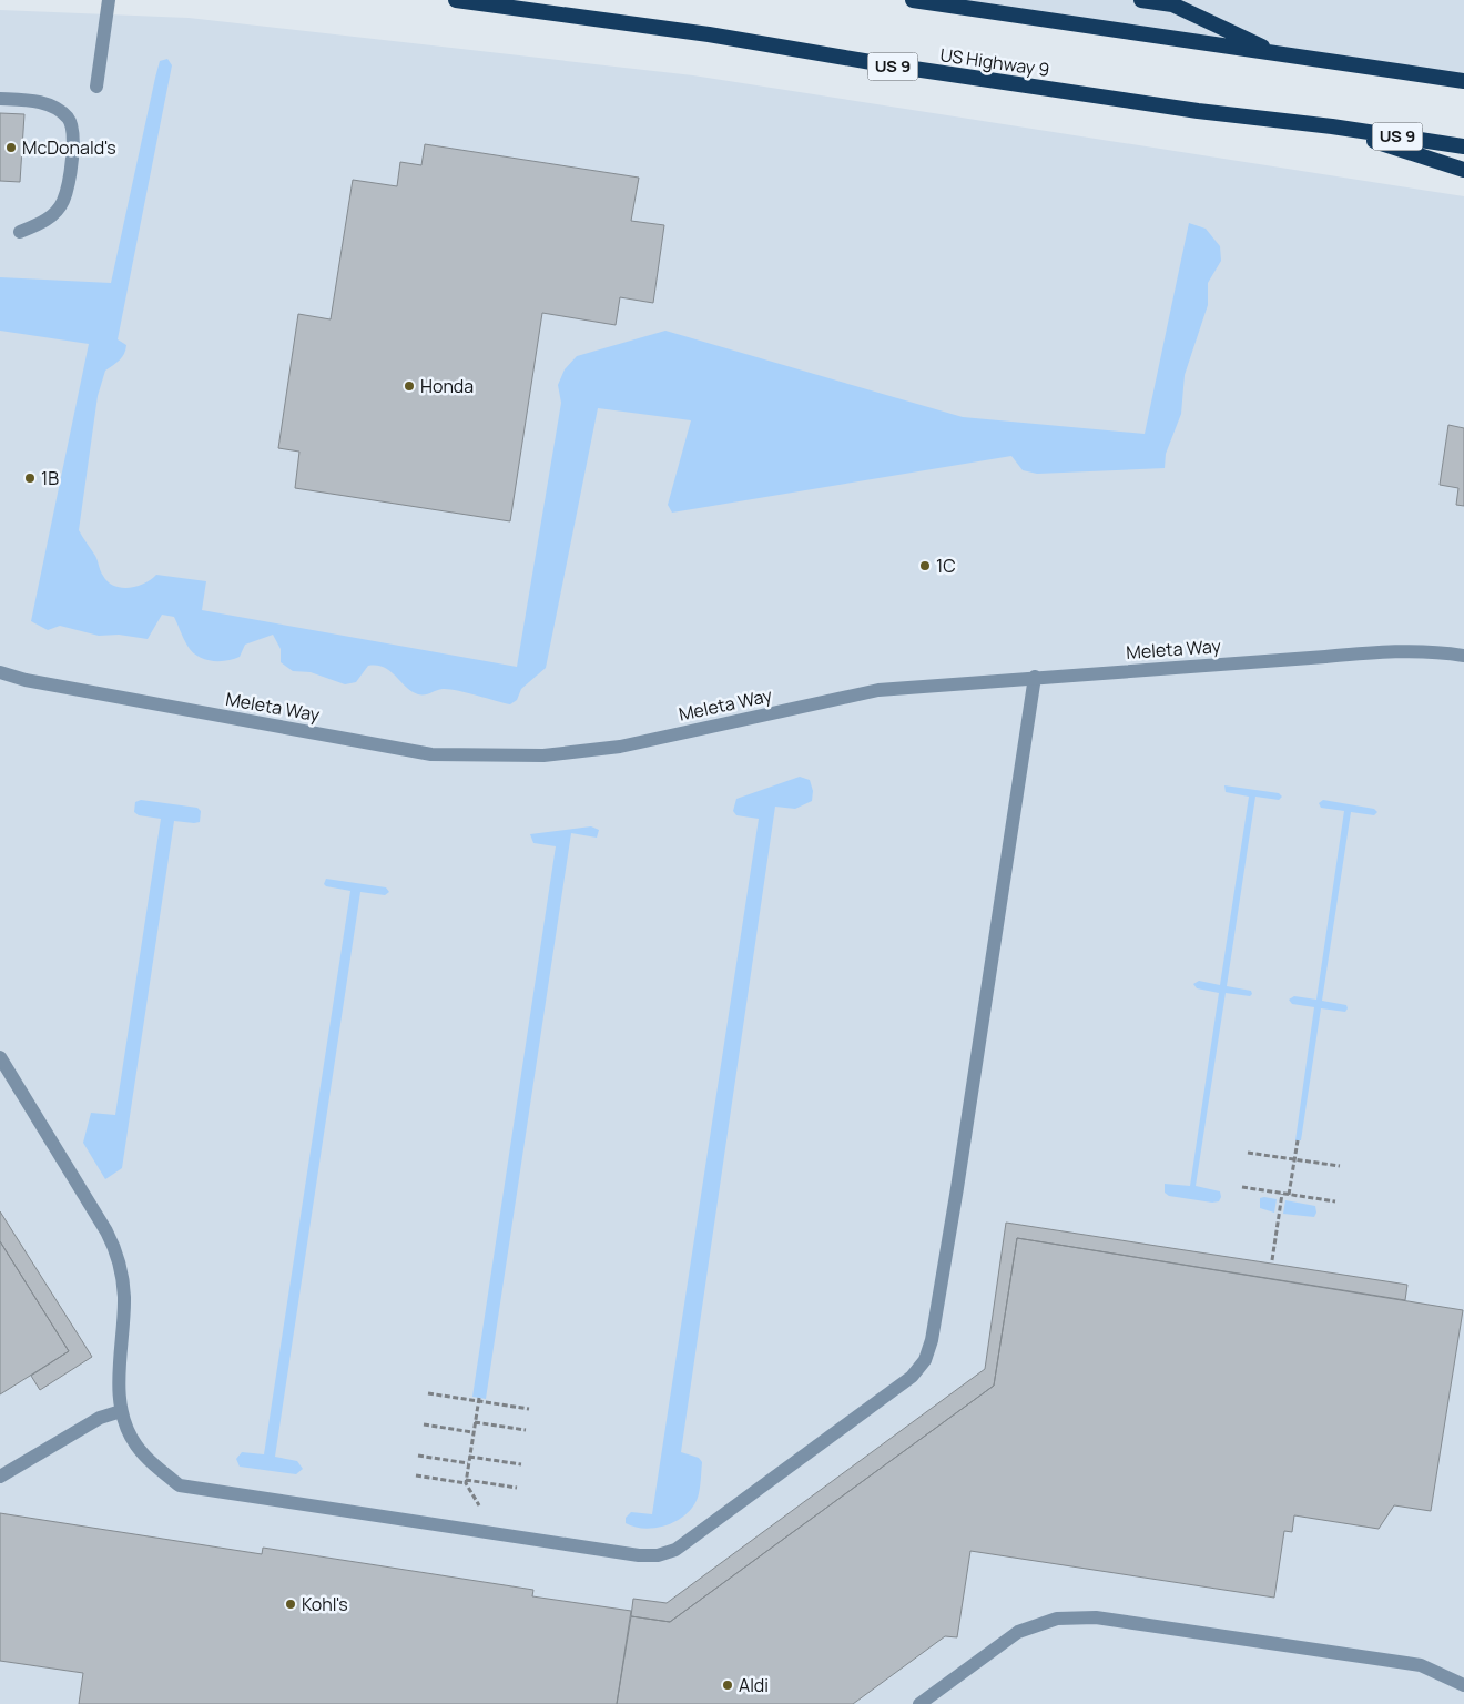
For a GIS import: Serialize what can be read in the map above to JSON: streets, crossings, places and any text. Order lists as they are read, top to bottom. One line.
{"streets":{"highway":["US Highway 9","US 9"],"street":["Meleta Way"]},"places":["McDonald's","Honda","1B","1C","Kohl's","Aldi"]}
